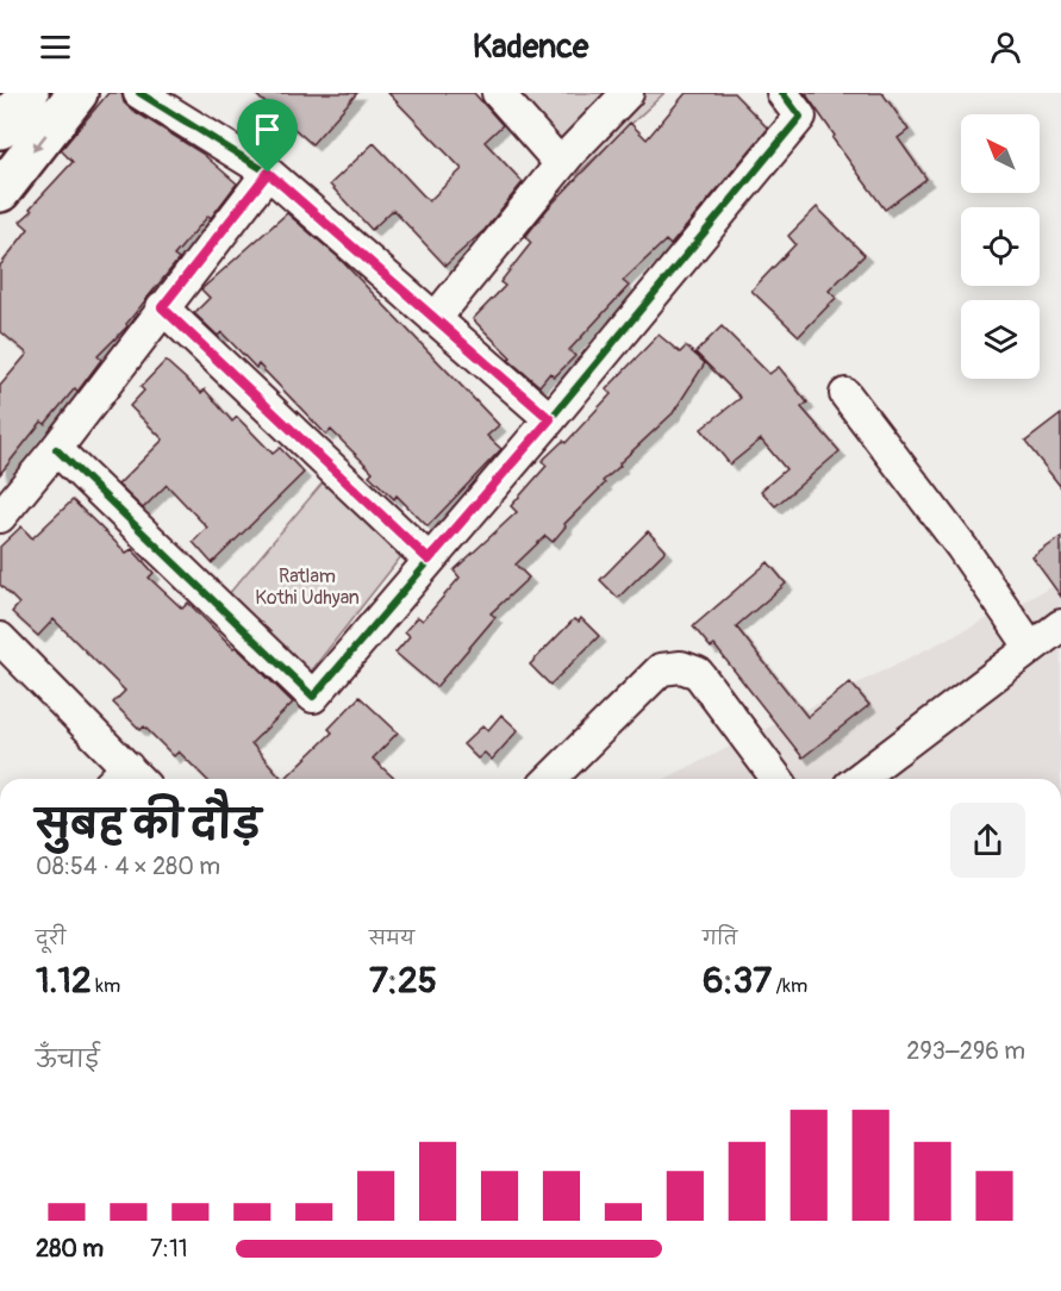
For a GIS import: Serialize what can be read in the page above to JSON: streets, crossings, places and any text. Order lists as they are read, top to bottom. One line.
{"parks":["Ratlam Kothi Udhyan"],"north":"top left","page":{"header":"Kadence","heading":["सुबह की दौड़","08:54 · 4 × 280 m"],"stats":[["दूरी","1.12 km"],["समय","7:25"],["गति","6:37 /km"]],"chart":["ऊँचाई","293–296 m"],"list":[{"name":"280 m","note":"7:11"}]}}
